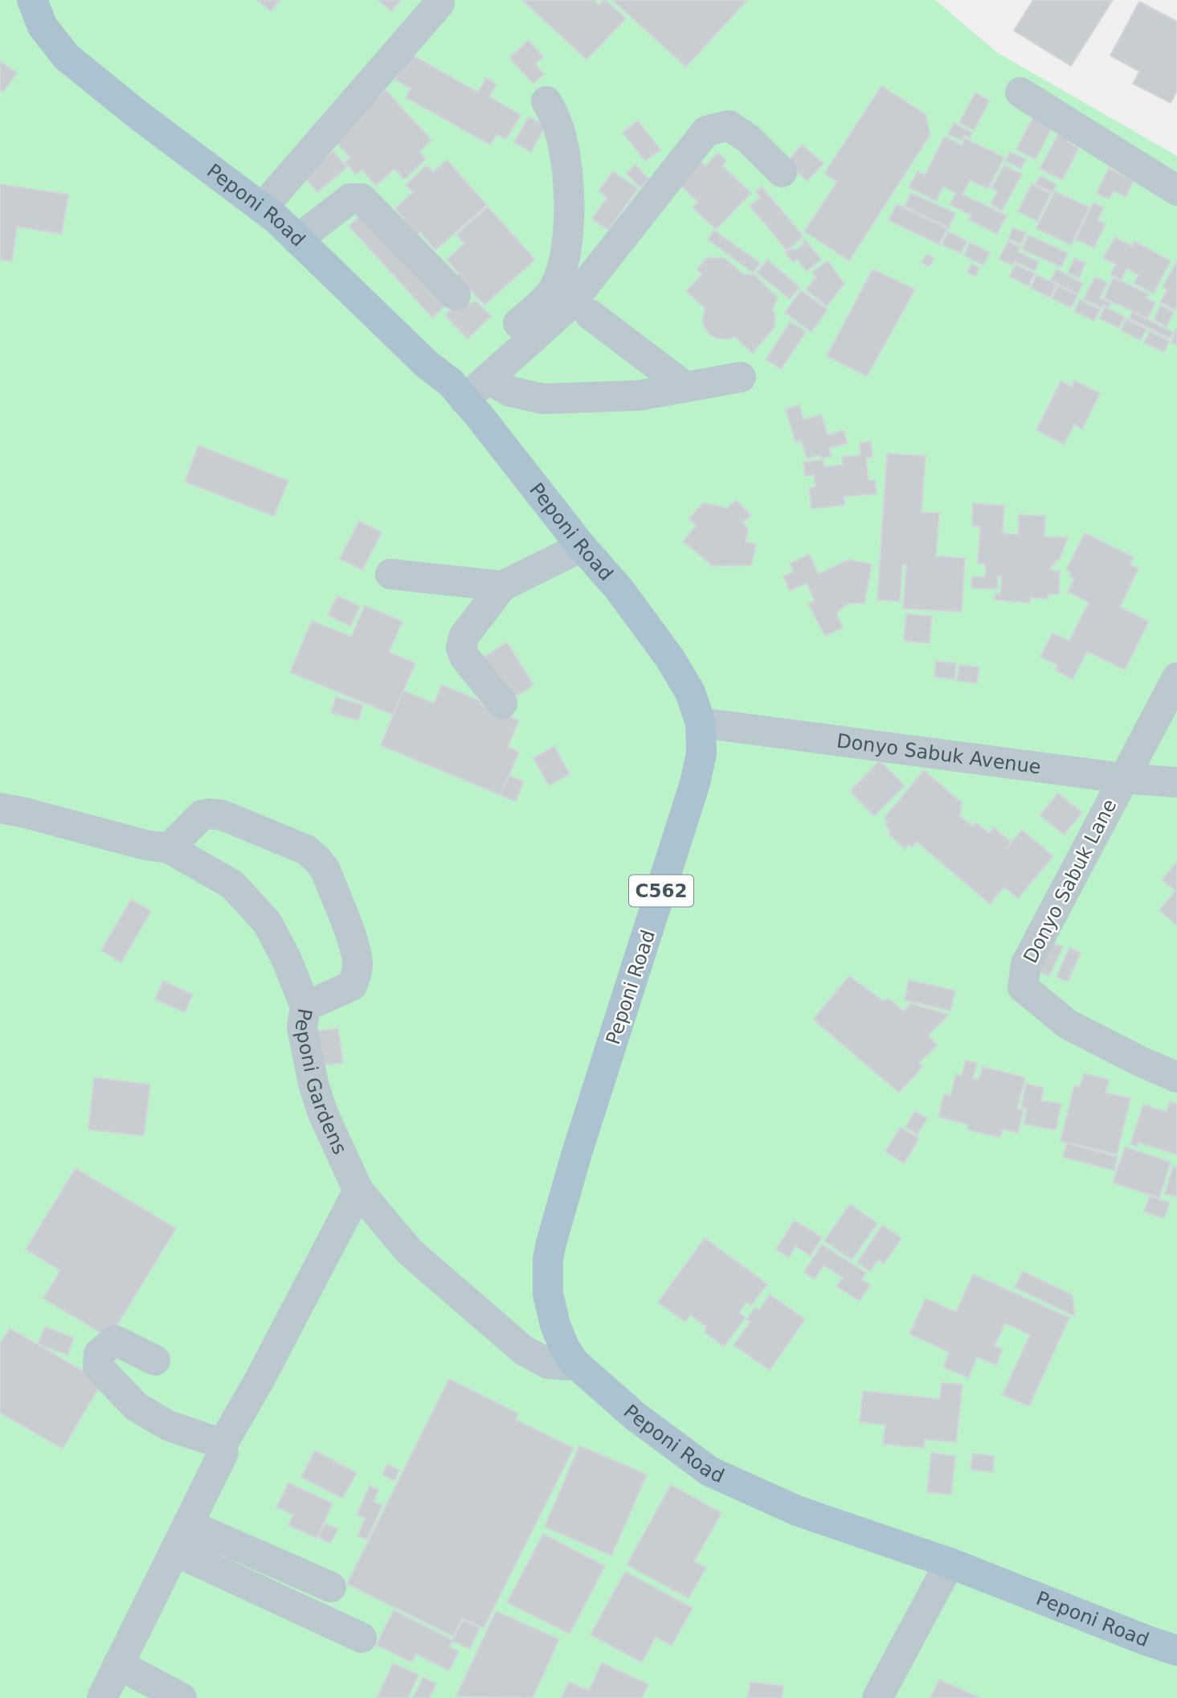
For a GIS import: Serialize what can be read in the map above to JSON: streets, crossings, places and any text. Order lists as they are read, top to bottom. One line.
{"streets":{"main road":["Peponi Road","C562"],"street":["Donyo Sabuk Avenue","Donyo Sabuk Lane","Peponi Gardens"]},"crossings":[["Peponi Road","Donyo Sabuk Avenue"],["Peponi Road","Peponi Gardens"],["Donyo Sabuk Avenue","Donyo Sabuk Lane"]]}
